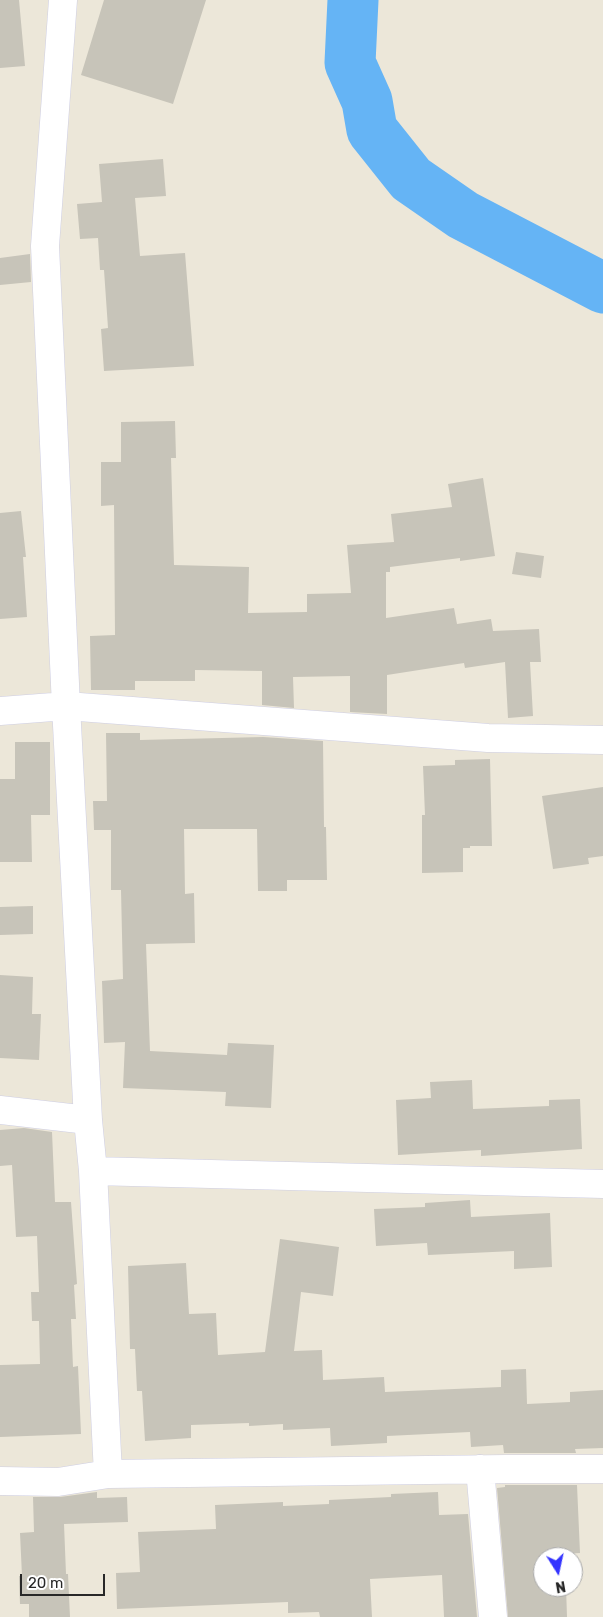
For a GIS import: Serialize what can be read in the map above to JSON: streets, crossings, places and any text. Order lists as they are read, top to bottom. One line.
{"scale_bar":"20 m","north":"bottom"}
